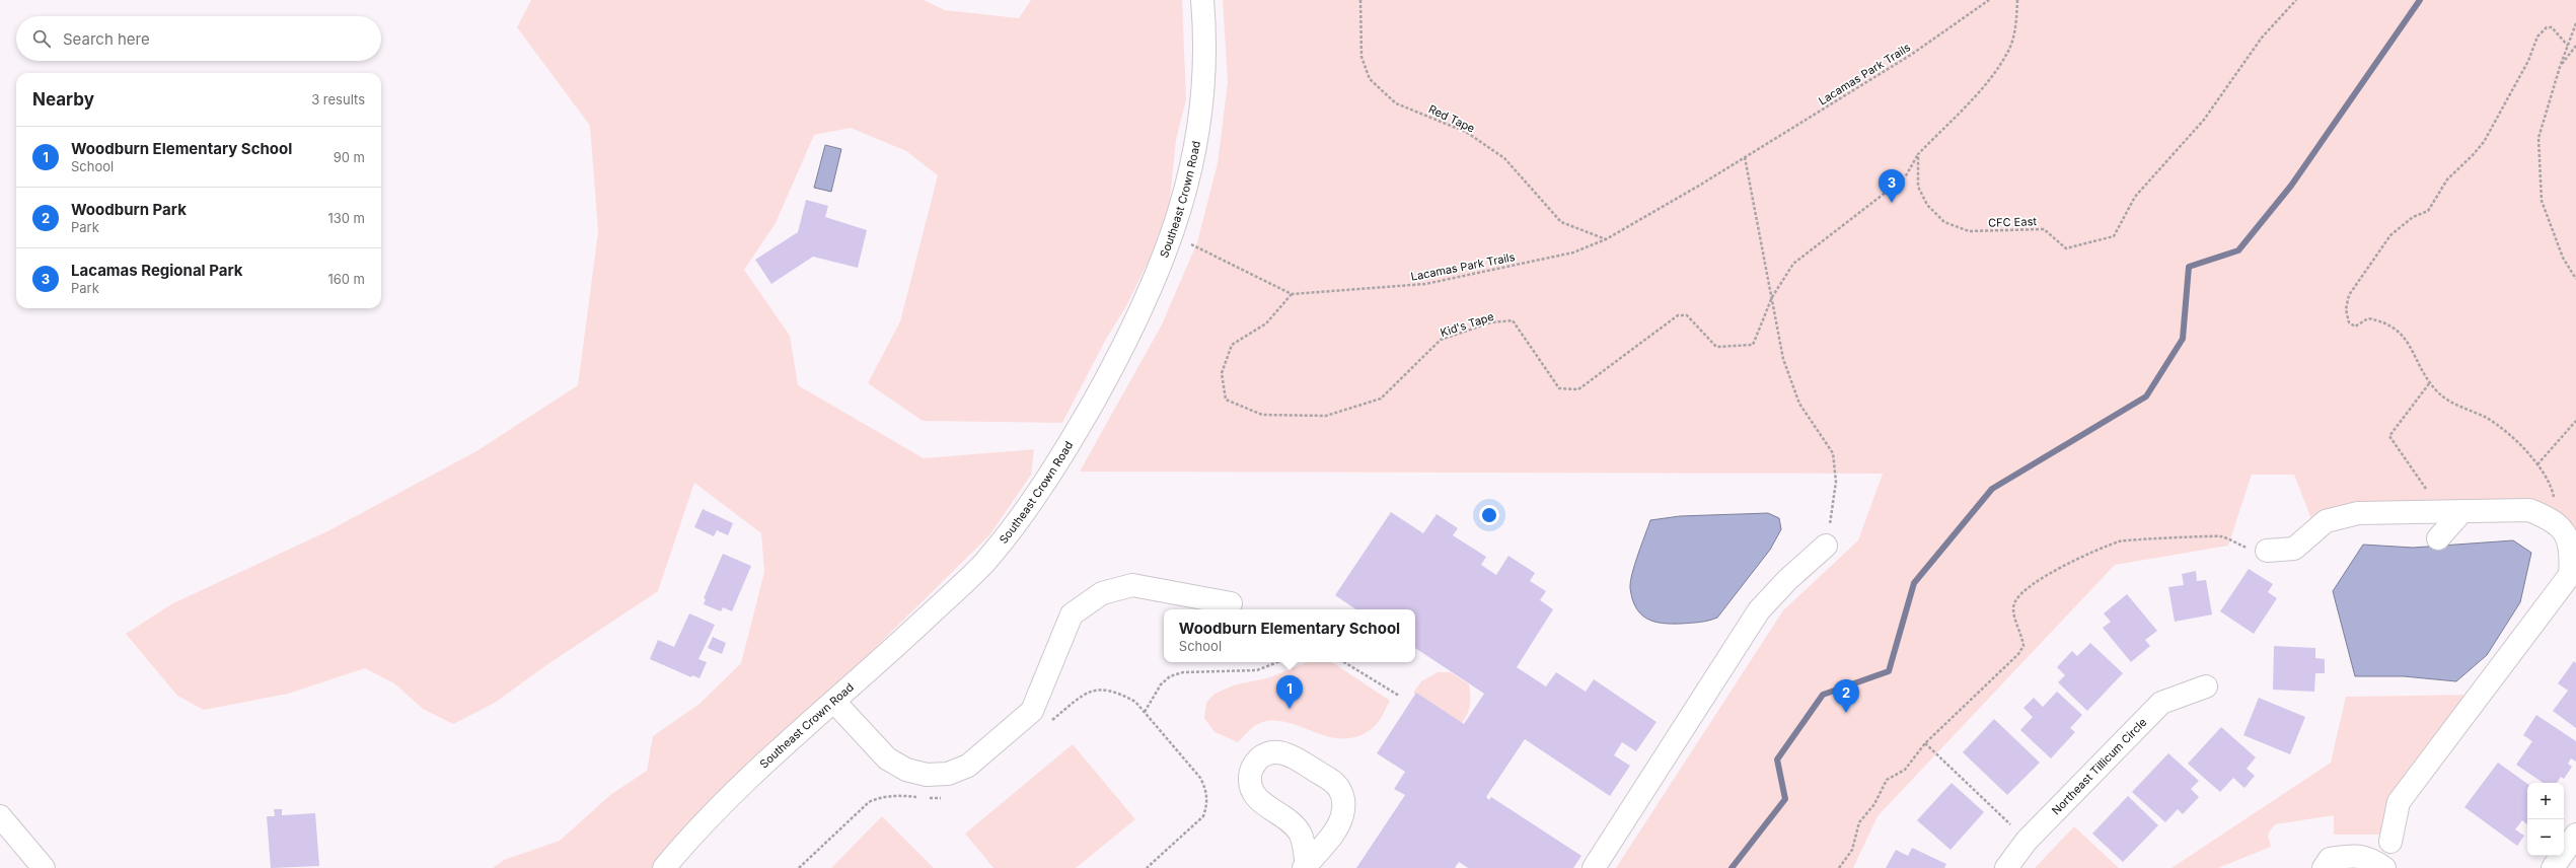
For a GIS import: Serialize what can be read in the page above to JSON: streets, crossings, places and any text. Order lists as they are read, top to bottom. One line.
{"streets":{"street":["Southeast Crown Road","Northeast Tillicum Circle"],"path":["Lacamas Park Trails","Red Tape","CFC East","Kid's Tape"]},"crossings":[["Lacamas Park Trails","Red Tape"],["Lacamas Park Trails","Southeast Crown Road"],["Lacamas Park Trails","Kid's Tape"]],"page":{"search":"Search here","heading":["Nearby","3 results"],"list":[{"mark":"1","name":"Woodburn Elementary School","note":"School","value":"90 m"},{"mark":"2","name":"Woodburn Park","note":"Park","value":"130 m"},{"mark":"3","name":"Lacamas Regional Park","note":"Park","value":"160 m"}],"pins":["3","1","2"],"popup":["Woodburn Elementary School","School"],"map_buttons":["+","−"]}}
